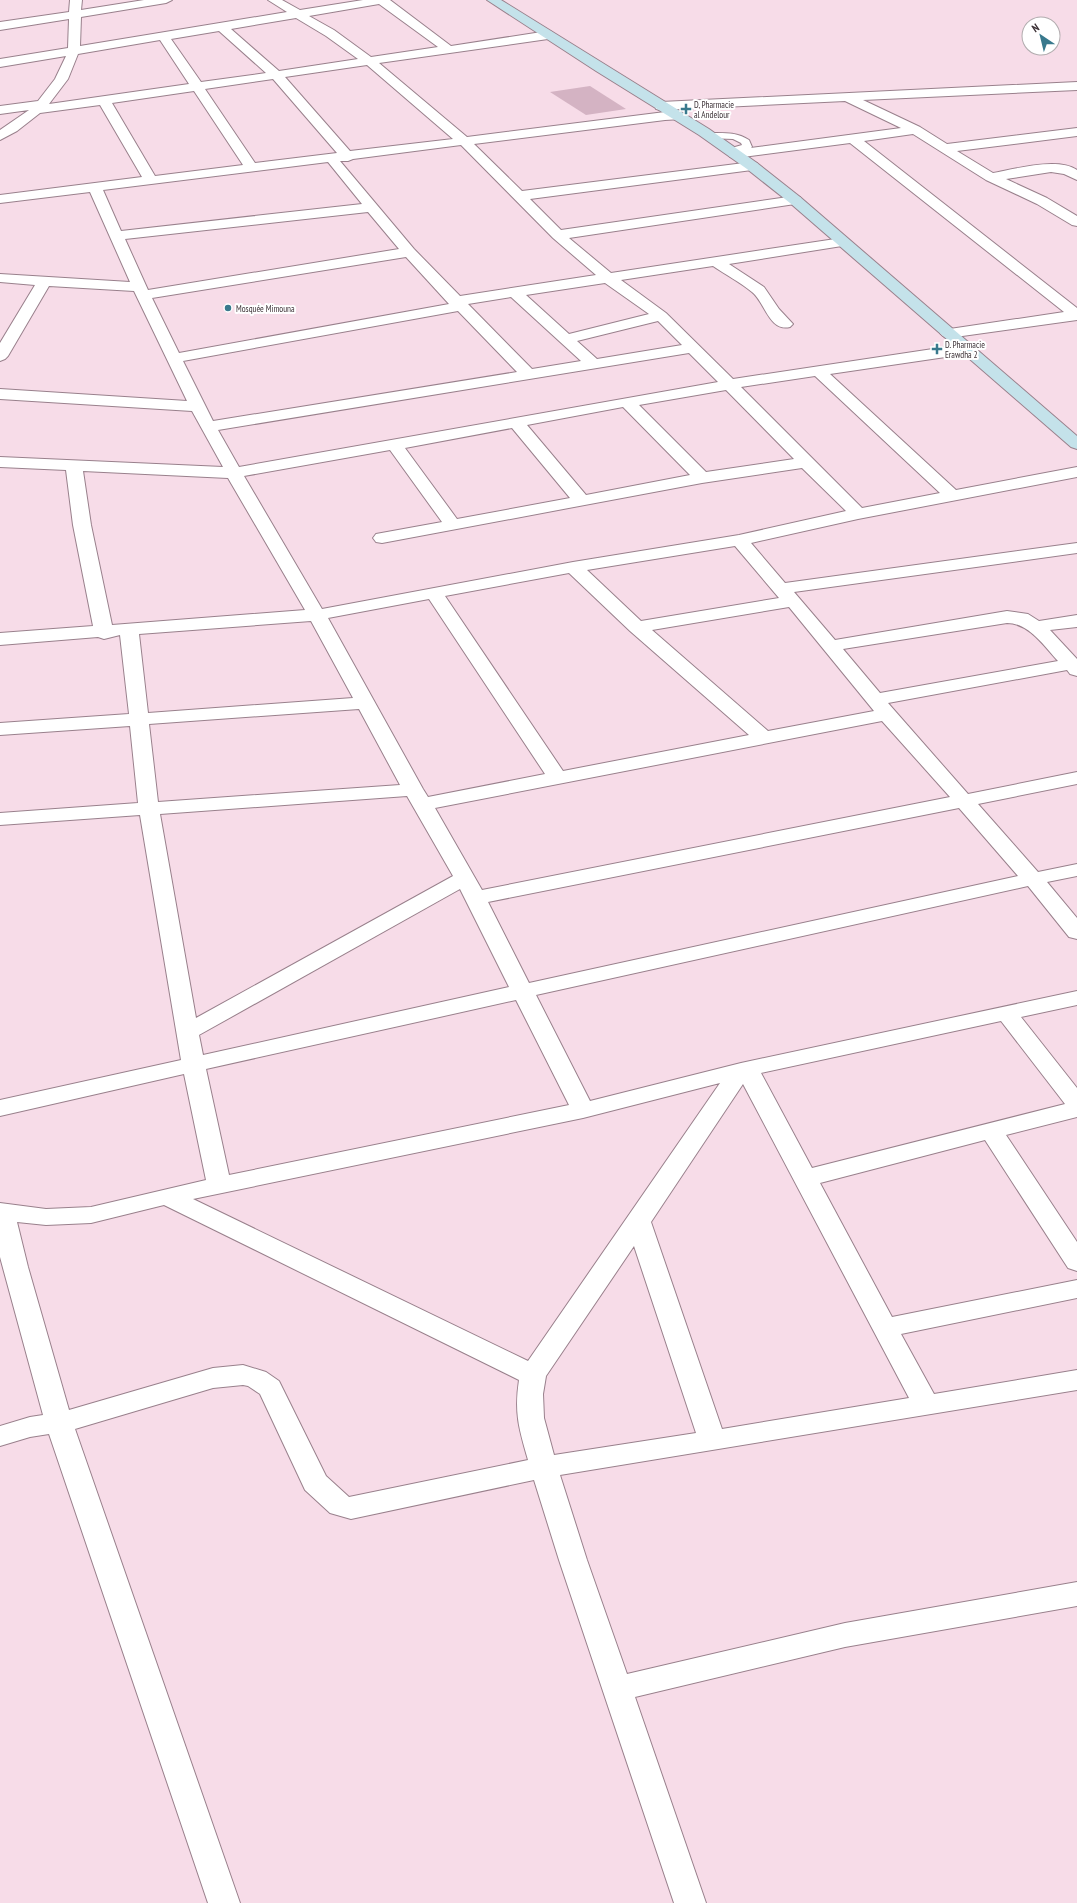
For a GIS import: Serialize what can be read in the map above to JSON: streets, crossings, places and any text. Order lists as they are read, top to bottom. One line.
{"places":{"health":["D. Pharmacie al Andelour","D. Pharmacie Erawdha 2"],"other":["Mosquée Mimouna"]},"north":"top left"}
